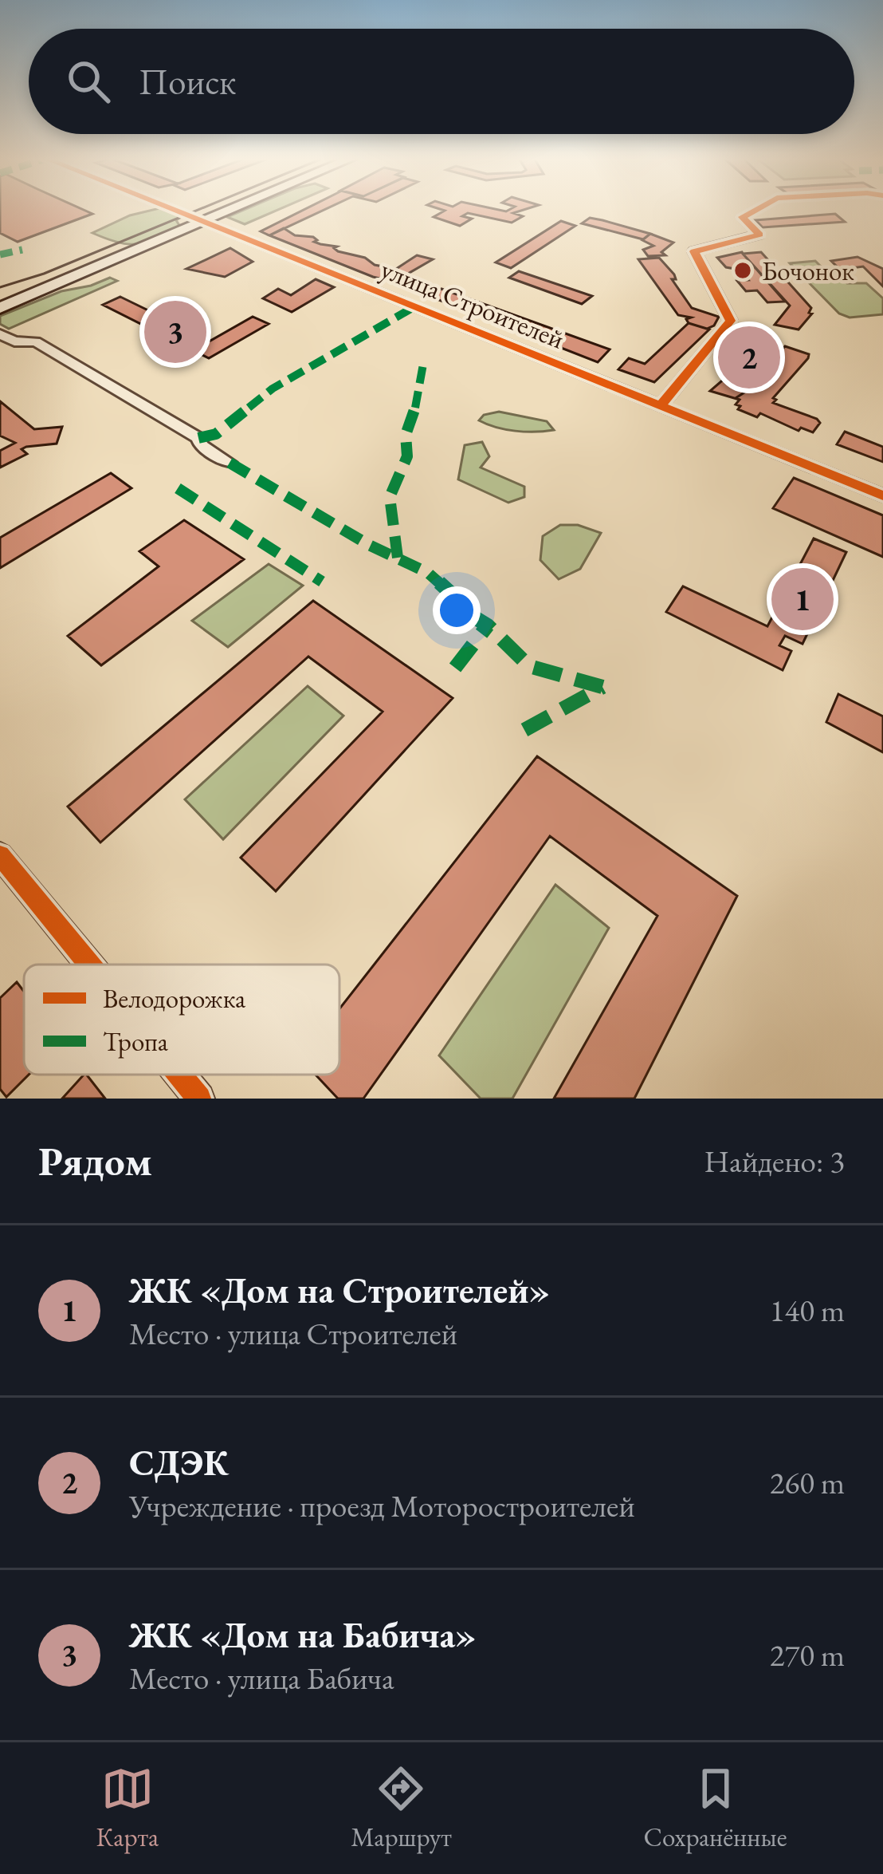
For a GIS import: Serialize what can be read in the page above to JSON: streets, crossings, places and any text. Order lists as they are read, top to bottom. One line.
{"streets":{"street":["улица Строителей"]},"places":["Бочонок"],"legend":["Велодорожка","Тропа"],"page":{"search":"Поиск","pins":["3","2","1"],"heading":["Рядом","Найдено: 3"],"list":[{"mark":"1","name":"ЖК «Дом на Строителей»","note":"Место · улица Строителей","value":"140 m"},{"mark":"2","name":"СДЭК","note":"Учреждение · проезд Моторостроителей","value":"260 m"},{"mark":"3","name":"ЖК «Дом на Бабича»","note":"Место · улица Бабича","value":"270 m"}],"nav":["Карта","Маршрут","Сохранённые"]}}
